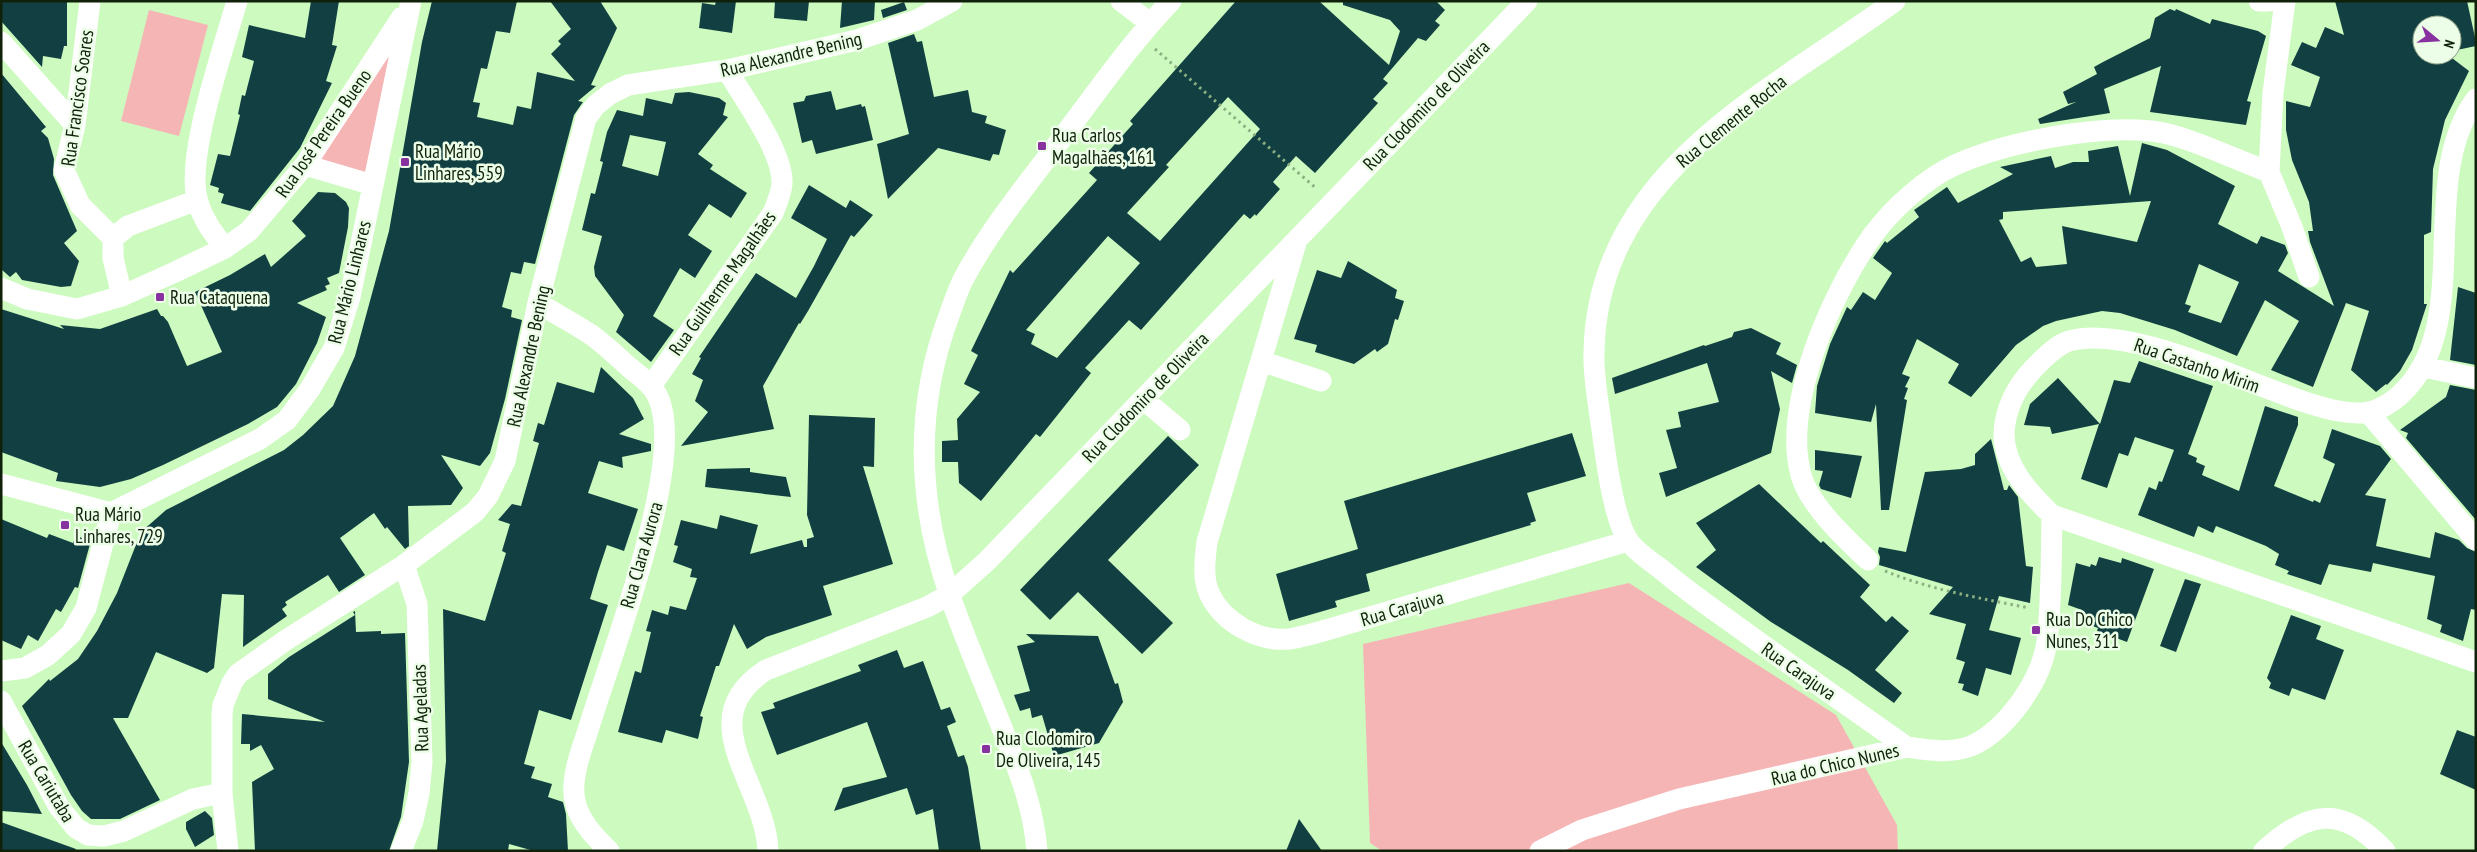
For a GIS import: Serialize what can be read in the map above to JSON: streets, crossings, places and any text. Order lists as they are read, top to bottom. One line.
{"streets":{"street":["Rua Alexandre Bening","Rua Francisco Soares","Rua Clodomiro de Oliveira","Rua Clemente Rocha","Rua José Pereira Bueno","Rua Mário Linhares","Rua Guilherme Magalhães","Rua Castanho Mirim","Rua Clara Aurora","Rua Carajuva","Rua Ageladas","Rua do Chico Nunes","Rua Cariutaba"]},"crossings":[["Rua Alexandre Bening","Rua Guilherme Magalhães"],["Rua Alexandre Bening","Rua Clara Aurora"],["Rua Alexandre Bening","Rua Ageladas"],["Rua Alexandre Bening","Rua Cariutaba"],["Rua Clodomiro de Oliveira","Rua Carajuva"],["Rua Clemente Rocha","Rua Carajuva"],["Rua José Pereira Bueno","Rua Mário Linhares"],["Rua Guilherme Magalhães","Rua Clara Aurora"],["Rua Castanho Mirim","Rua do Chico Nunes"],["Rua Carajuva","Rua do Chico Nunes"]],"places":{"transit":["Rua Carlos Magalhães, 161","Rua Mário Linhares, 559","Rua Cataquena","Rua Mário Linhares, 729","Rua Do Chico Nunes, 311","Rua Clodomiro De Oliveira, 145"]},"north":"right"}
